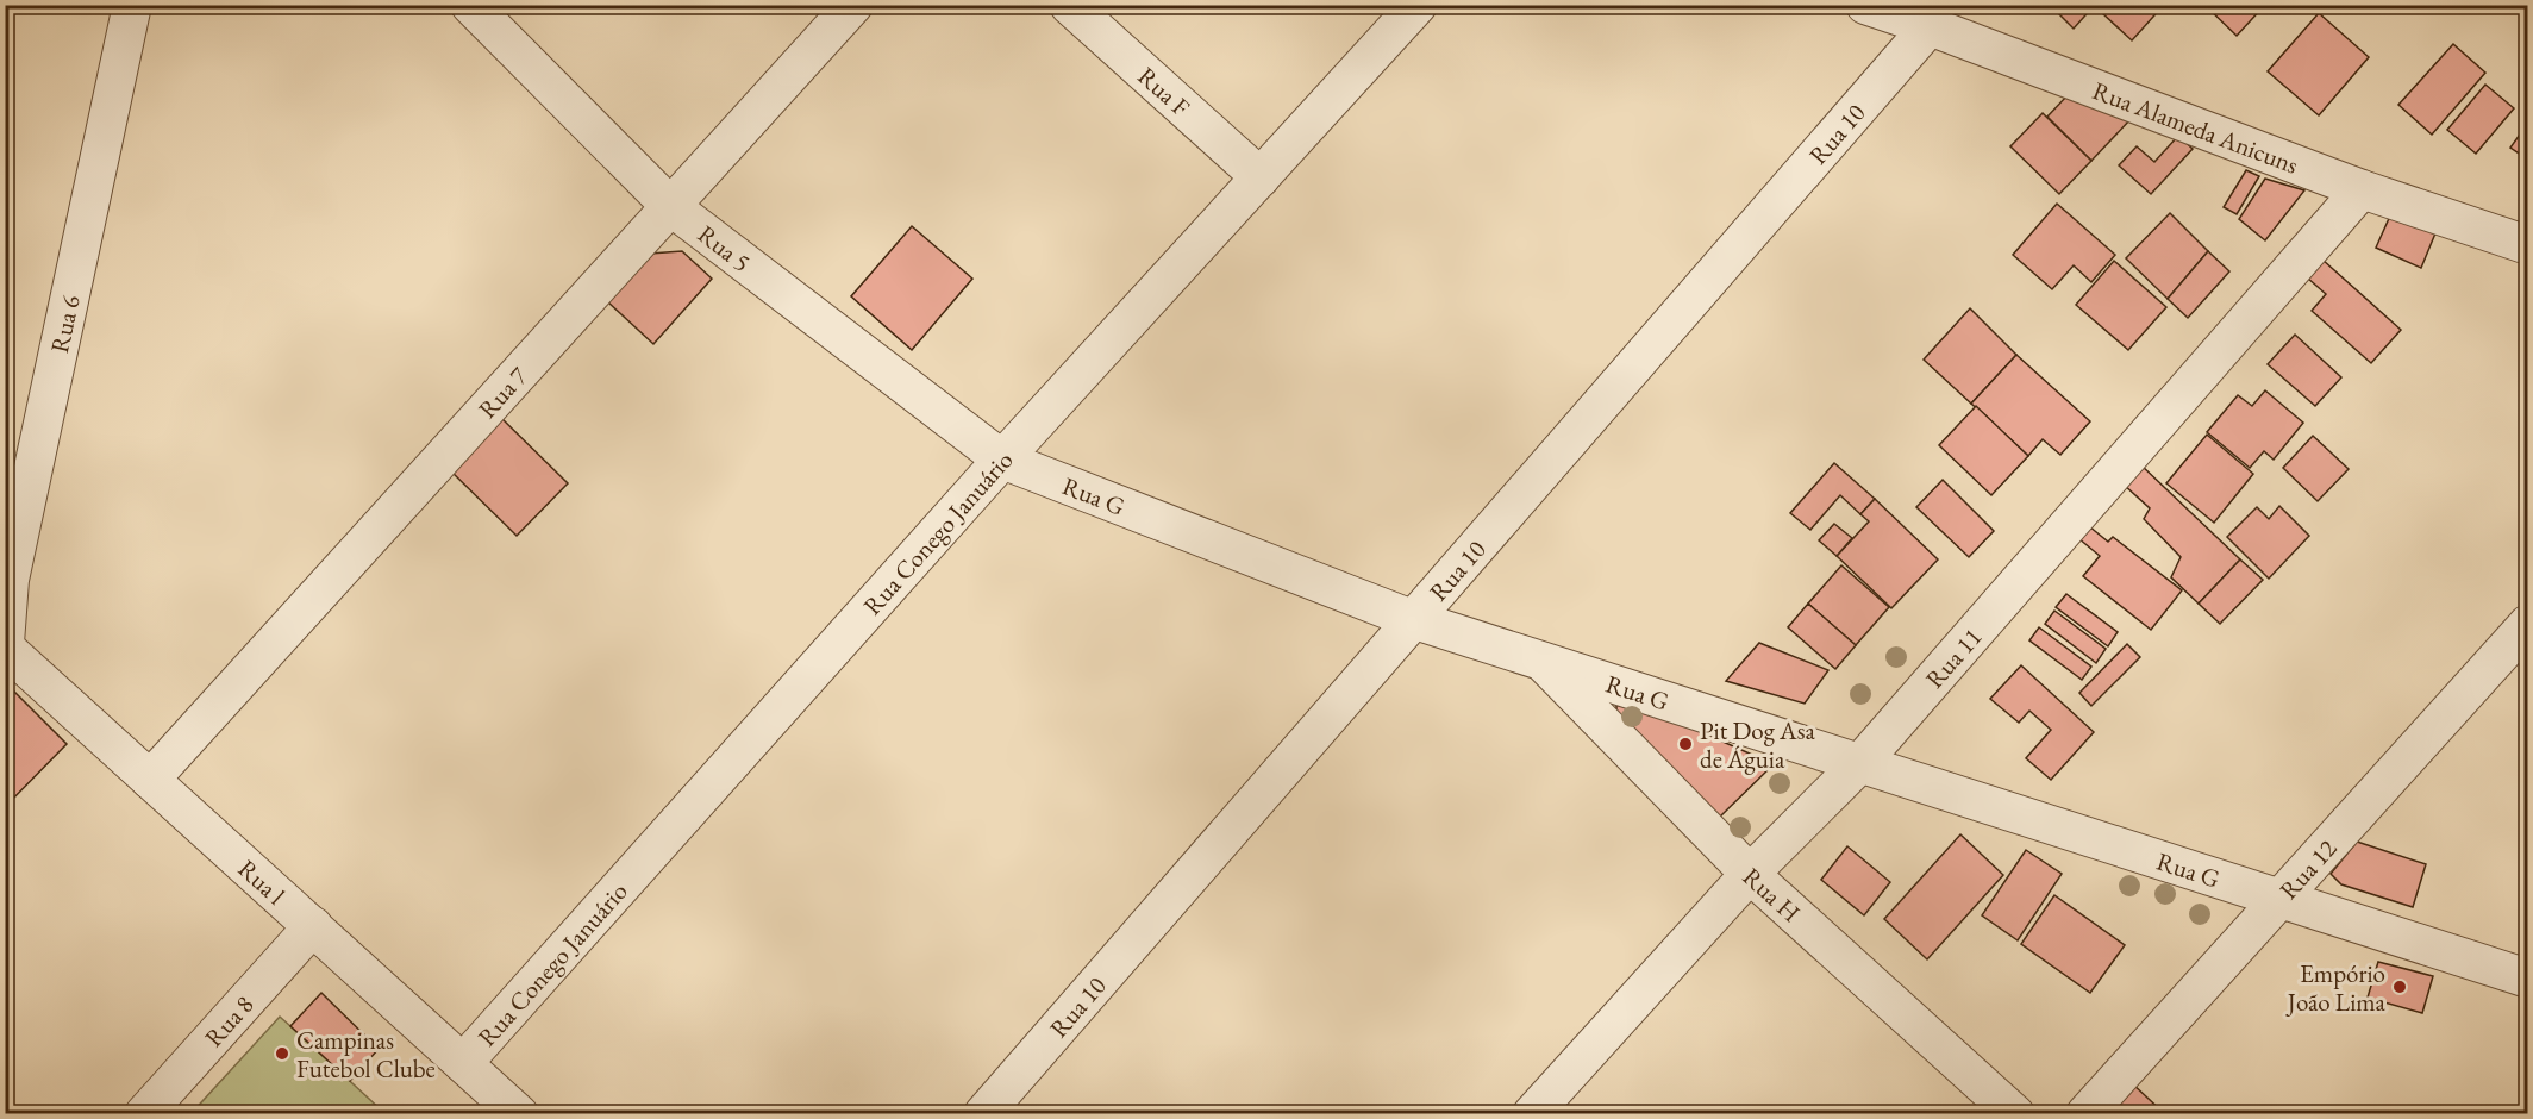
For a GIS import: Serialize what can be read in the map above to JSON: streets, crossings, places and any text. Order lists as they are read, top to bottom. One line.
{"streets":{"street":["Rua F","Rua Alameda Anicuns","Rua 10","Rua 5","Rua 6","Rua 7","Rua G","Rua Conego Januário","Rua 11","Rua 12","Rua l","Rua H","Rua 8"]},"crossings":[["Rua F","Rua Conego Januário"],["Rua Alameda Anicuns","Rua 10"],["Rua Alameda Anicuns","Rua 11"],["Rua 10","Rua G"],["Rua 5","Rua 7"],["Rua 5","Rua G"],["Rua 5","Rua Conego Januário"],["Rua 6","Rua l"],["Rua 7","Rua l"],["Rua G","Rua Conego Januário"],["Rua G","Rua 11"],["Rua G","Rua 12"],["Rua G","Rua H"],["Rua Conego Januário","Rua l"],["Rua 11","Rua H"],["Rua l","Rua 8"]],"places":["Pit Dog Asa de Águia","Empório João Lima","Campinas Futebol Clube"]}
